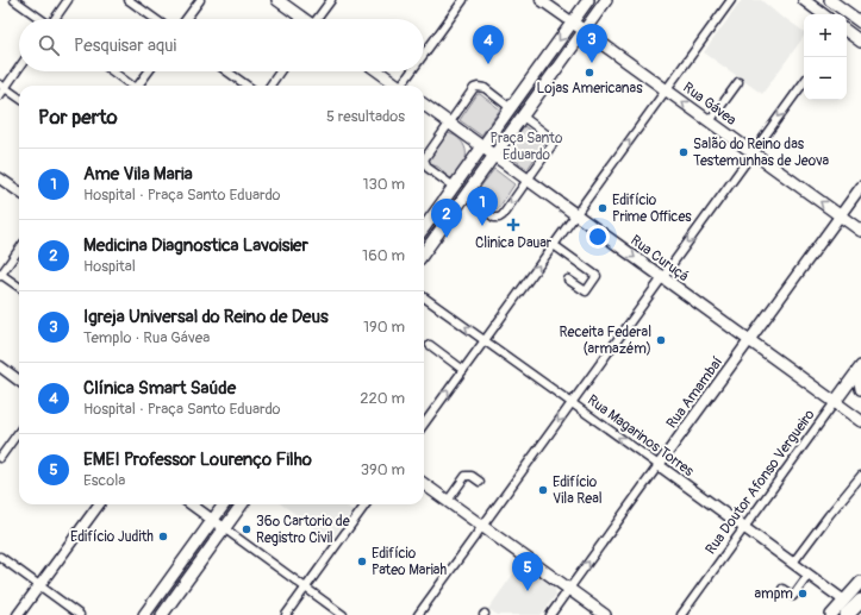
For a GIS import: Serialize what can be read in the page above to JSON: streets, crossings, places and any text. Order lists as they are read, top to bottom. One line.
{"streets":{"main road":["Rua Gávea","Rua Curuçá","Rua Doutor Afonso Vergueiro"],"street":["Rua Amambaí","Rua Magarinos Torres"]},"crossings":[["Rua Gávea","Rua Amambaí"],["Rua Curuçá","Rua Amambaí"],["Rua Curuçá","Rua Doutor Afonso Vergueiro"],["Rua Amambaí","Rua Magarinos Torres"],["Rua Magarinos Torres","Rua Doutor Afonso Vergueiro"]],"one_way":["Rua Gávea"],"parks":["Praça Santo Eduardo"],"places":{"other":["Lojas Americanas","Salão do Reino das Testemunhas de Jeova","Edifício Prime Offices","Receita Federal (armazém)","Edifício Vila Real","36º Cartorio de Registro Civil","Edifício Judith","Edifício Pateo Mariah","ampm"],"health":["Clinica Dauar"]},"page":{"map_buttons":["+","−"],"search":"Pesquisar aqui","pins":["3","4","1","2","5"],"heading":["Por perto","5 resultados"],"list":[{"mark":"1","name":"Ame Vila Maria","note":"Hospital · Praça Santo Eduardo","value":"130 m"},{"mark":"2","name":"Medicina Diagnostica Lavoisier","note":"Hospital","value":"160 m"},{"mark":"3","name":"Igreja Universal do Reino de Deus","note":"Templo · Rua Gávea","value":"190 m"},{"mark":"4","name":"Clínica Smart Saúde","note":"Hospital · Praça Santo Eduardo","value":"220 m"},{"mark":"5","name":"EMEI Professor Lourenço Filho","note":"Escola","value":"390 m"}]}}
